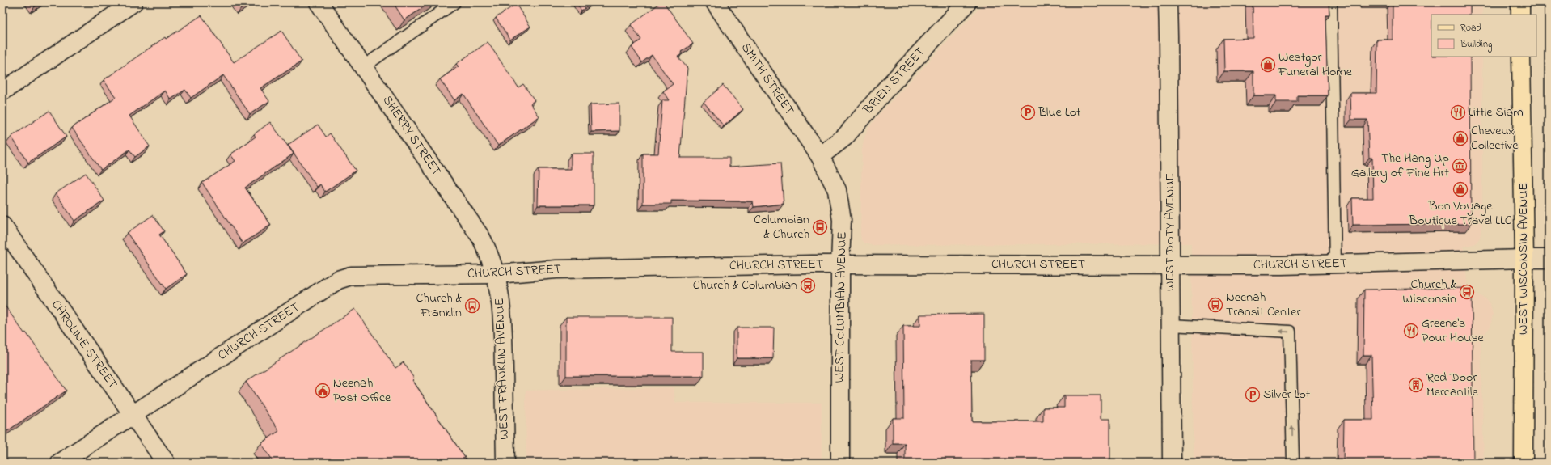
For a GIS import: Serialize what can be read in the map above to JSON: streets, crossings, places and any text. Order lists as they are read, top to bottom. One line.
{"streets":{"main road":["WEST WISCONSIN AVENUE"],"street":["SMITH STREET","BRIEN STREET","SHERRY STREET","WEST DOTY AVENUE","CHURCH STREET","WEST COLUMBIAN AVENUE","CAROLINE STREET","WEST FRANKLIN AVENUE"]},"crossings":[["SMITH STREET","BRIEN STREET"],["SMITH STREET","WEST COLUMBIAN AVENUE"],["BRIEN STREET","WEST COLUMBIAN AVENUE"],["SHERRY STREET","CHURCH STREET"],["SHERRY STREET","WEST FRANKLIN AVENUE"],["WEST DOTY AVENUE","CHURCH STREET"],["WEST WISCONSIN AVENUE","CHURCH STREET"],["CHURCH STREET","WEST COLUMBIAN AVENUE"],["CHURCH STREET","CAROLINE STREET"],["CHURCH STREET","WEST FRANKLIN AVENUE"]],"places":{"shop":["Westgor Funeral Home","Cheveux Collective","Bon Voyage Boutique Travel LLC"],"parking":["Blue Lot","Silver Lot"],"restaurant":["Little Siam","Greene's Pour House"],"museum":["The Hang Up Gallery of Fine Art"],"bus stop":["Columbian & Church","Church & Columbian","Church & Wisconsin","Neenah Transit Center","Church & Franklin"],"building":["Red Door Mercantile"],"public building":["Neenah Post Office"]},"legend":["Road","Building"]}
